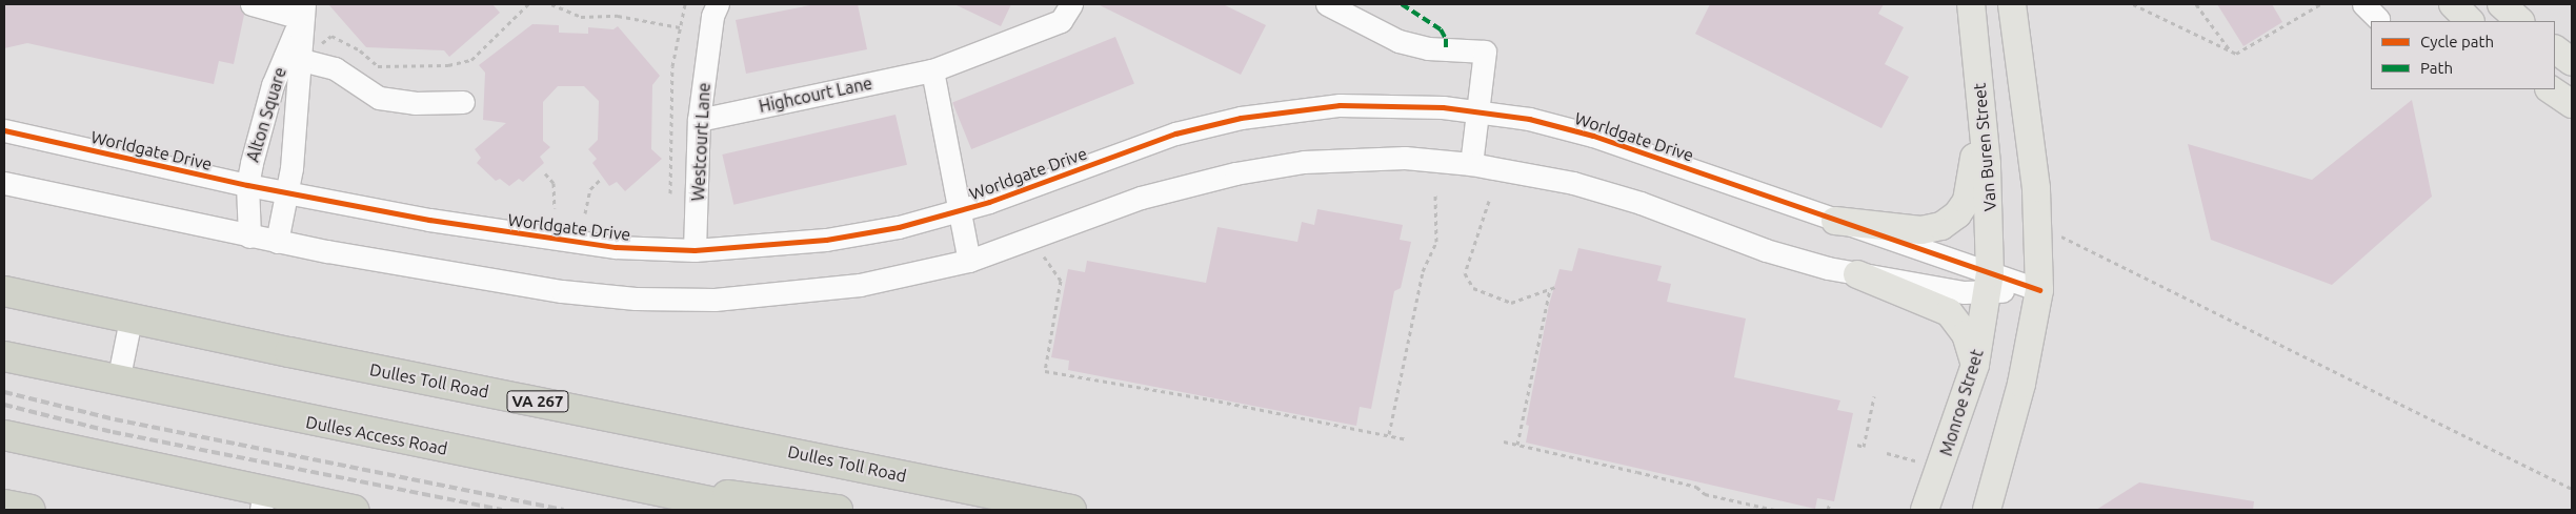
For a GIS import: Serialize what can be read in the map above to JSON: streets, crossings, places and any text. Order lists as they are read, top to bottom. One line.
{"streets":{"highway":["Dulles Toll Road","VA 267","Dulles Access Road"],"main road":["Van Buren Street","Monroe Street"],"street":["Highcourt Lane","Alton Square","Worldgate Drive","Westcourt Lane"]},"crossings":[["Highcourt Lane","Westcourt Lane"],["Alton Square","Worldgate Drive"],["Worldgate Drive","Westcourt Lane"],["Worldgate Drive","Van Buren Street"],["Worldgate Drive","Monroe Street"],["Van Buren Street","Monroe Street"]],"legend":["Cycle path","Path"]}
